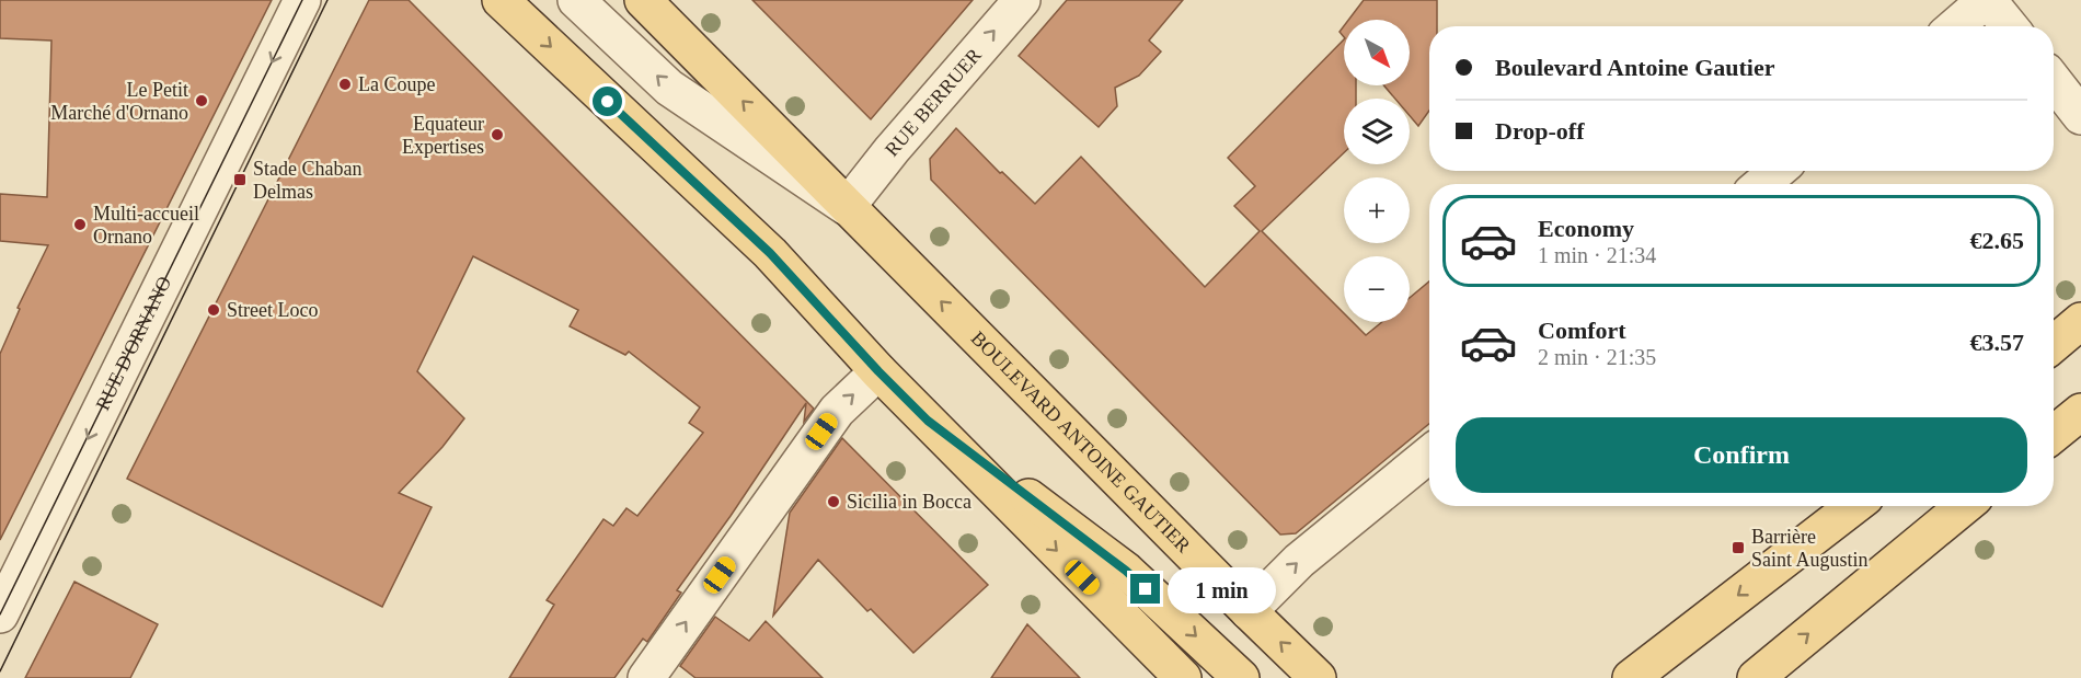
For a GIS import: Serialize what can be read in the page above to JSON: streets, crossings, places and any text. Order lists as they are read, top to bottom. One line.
{"streets":{"main road":["BOULEVARD ANTOINE GAUTIER"],"street":["RUE BERRUER","RUE D'ORNANO"]},"crossings":[["RUE BERRUER","BOULEVARD ANTOINE GAUTIER"]],"one_way":["RUE BERRUER","RUE D'ORNANO","BOULEVARD ANTOINE GAUTIER"],"places":{"other":["La Coupe","Le Petit Marché d'Ornano","Equateur Expertises","Multi-accueil Ornano","Street Loco","Sicilia in Bocca"],"transit":["Stade Chaban Delmas","Barrière Saint Augustin"]},"north":"bottom right","page":{"map_buttons":["+","−"],"banner":["Boulevard Antoine Gautier","Drop-off"],"list":[{"name":"Economy","note":"1 min · 21:34","value":"€2.65"},{"name":"Comfort","note":"2 min · 21:35","value":"€3.57"}],"buttons":"Confirm","bubble":"1 min"}}
